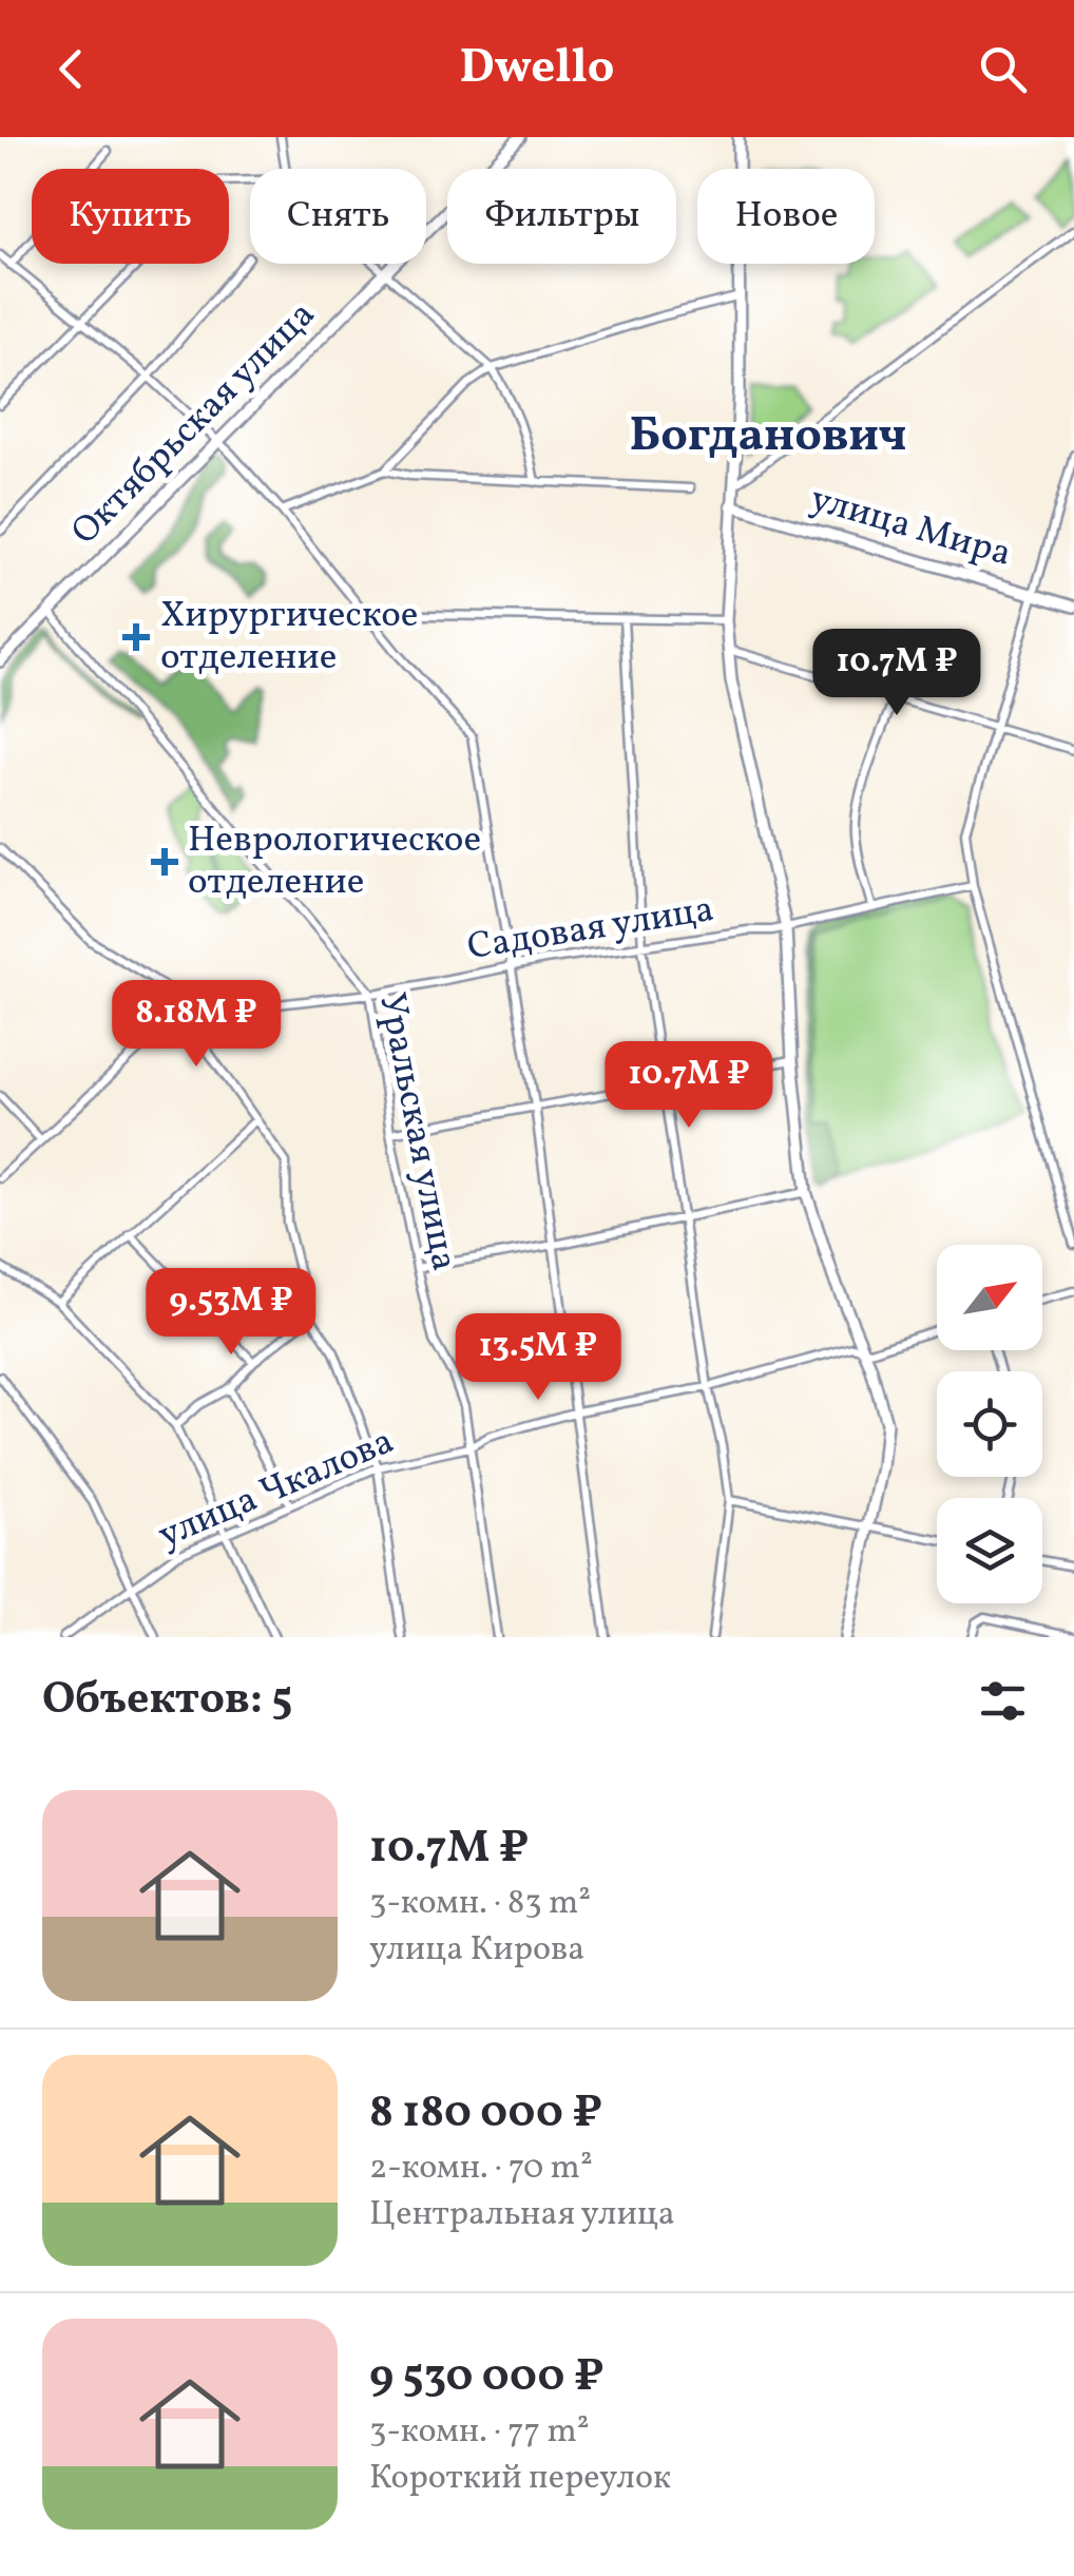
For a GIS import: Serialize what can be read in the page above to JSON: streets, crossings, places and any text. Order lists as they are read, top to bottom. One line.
{"streets":{"main road":["Октябрьская улица","улица Мира"],"street":["Садовая улица","Уральская улица","улица Чкалова"]},"crossings":[["Октябрьская улица","Уральская улица"],["Садовая улица","Уральская улица"],["Уральская улица","улица Чкалова"]],"districts":["Богданович"],"places":{"health":["Хирургическое отделение","Неврологическое отделение"]},"north":"top right","page":{"header":"Dwello","chip":["Купить","Снять","Фильтры","Новое"],"price":["10.7M ₽","8.18M ₽","10.7M ₽","9.53M ₽","13.5M ₽"],"heading":"Объектов: 5","list":[{"name":"10.7M ₽","note":"3-комн. · 83 m² · улица Кирова"},{"name":"8 180 000 ₽","note":"2-комн. · 70 m² · Центральная улица"},{"name":"9 530 000 ₽","note":"3-комн. · 77 m² · Короткий переулок"}]}}
